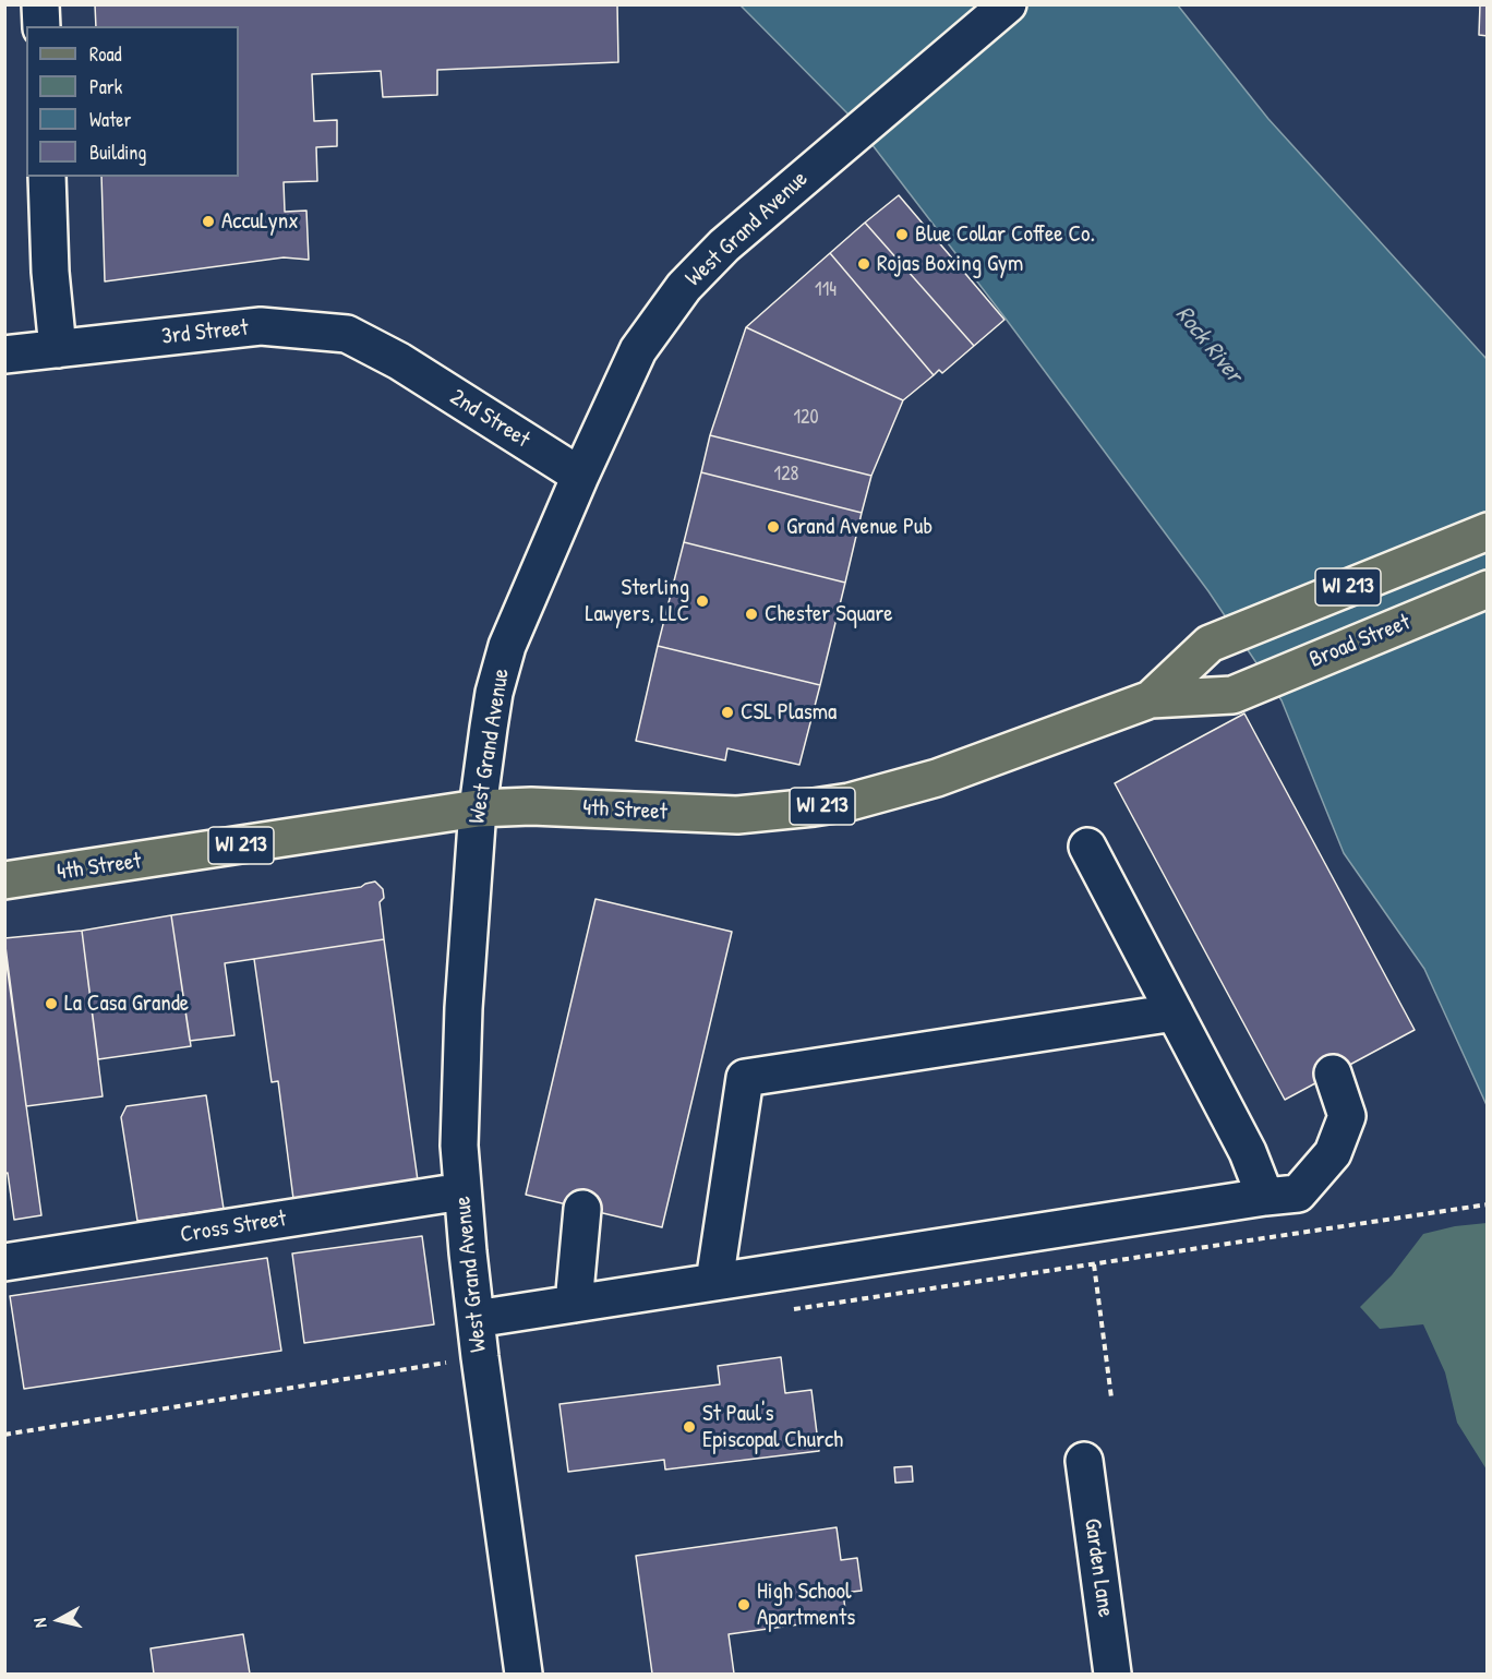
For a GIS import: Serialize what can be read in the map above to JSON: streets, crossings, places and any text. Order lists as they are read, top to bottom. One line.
{"streets":{"main road":["WI 213","Broad Street","4th Street"],"street":["West Grand Avenue","3rd Street","2nd Street","Cross Street","Garden Lane"]},"crossings":[["West Grand Avenue","2nd Street"],["West Grand Avenue","4th Street"],["West Grand Avenue","Cross Street"],["3rd Street","2nd Street"],["WI 213","4th Street"],["Broad Street","4th Street"]],"water":["Rock River"],"places":["AccuLynx","Blue Collar Coffee Co.","Rojas Boxing Gym","Grand Avenue Pub","Sterling Lawyers, LLC","Chester Square","CSL Plasma","La Casa Grande","St Paul's Episcopal Church","High School Apartments"],"house_numbers":["114","120","128"],"legend":["Road","Park","Water","Building"],"north":"left"}
